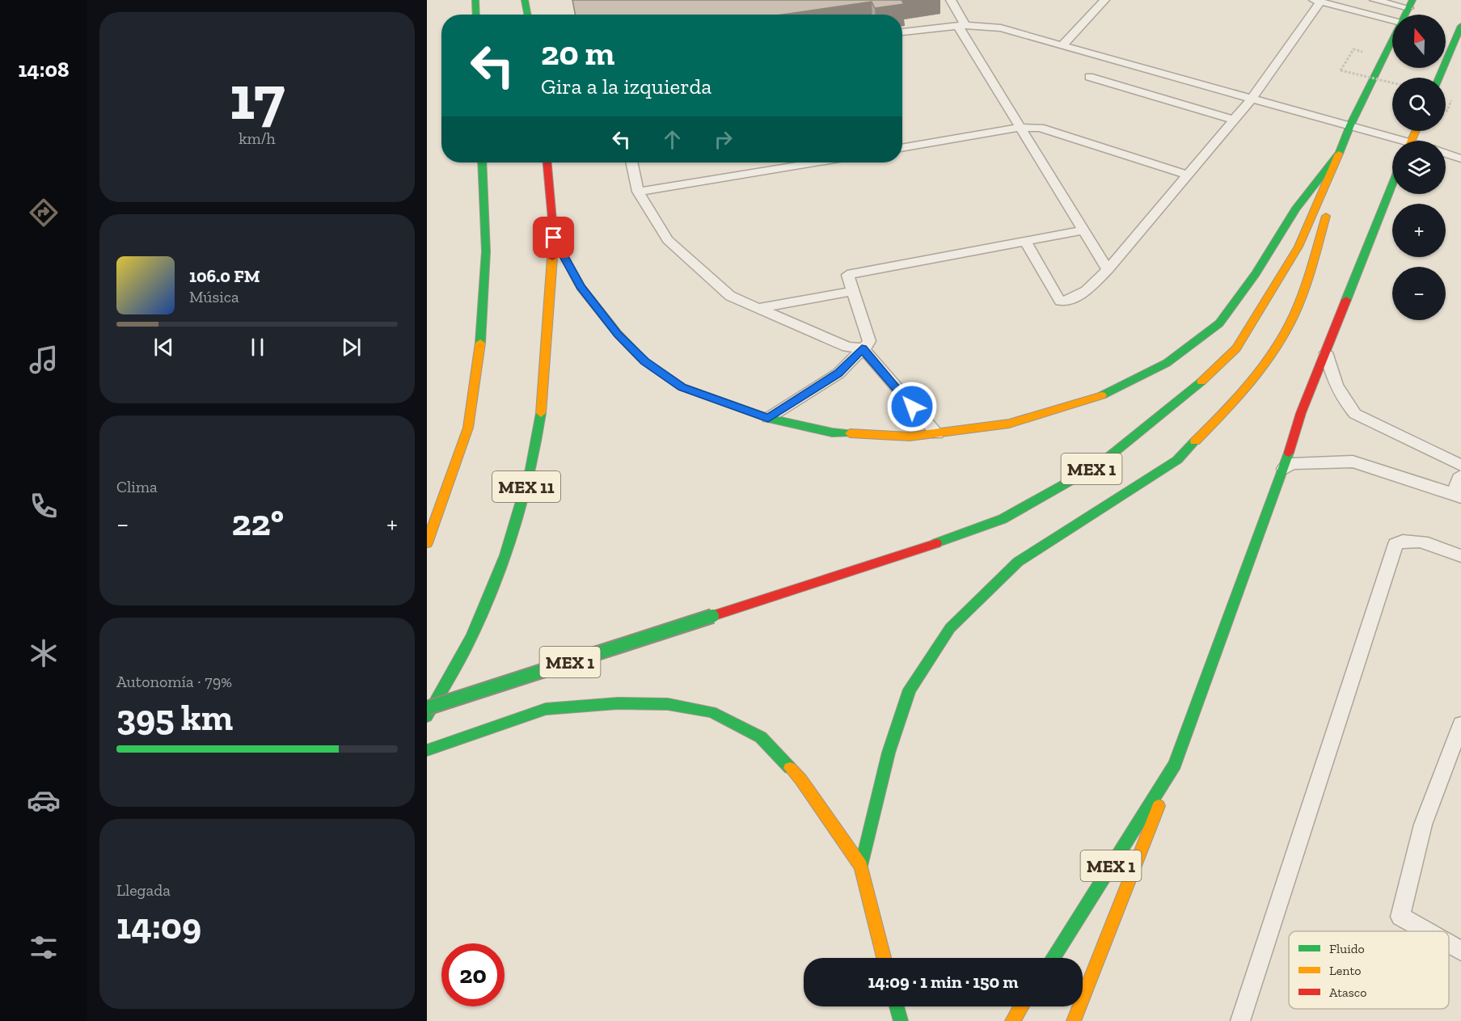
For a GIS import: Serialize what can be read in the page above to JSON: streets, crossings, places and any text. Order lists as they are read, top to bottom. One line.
{"streets":{"main road":["MEX 1","MEX 11"]},"legend":["Fluido","Lento","Atasco"],"north":"top","page":{"tabs":"14:08","tile":[["17","km/h"],"Clima",["Autonomía · 79%","395 km"],["Llegada","14:09"]],"map_buttons":["+","−"],"turn":["20 m","Gira a la izquierda"],"song":["106.0 FM","Música"],"heat":["−","22°","+"],"limit":"20","trip":"14:09 · 1 min · 150 m"}}
